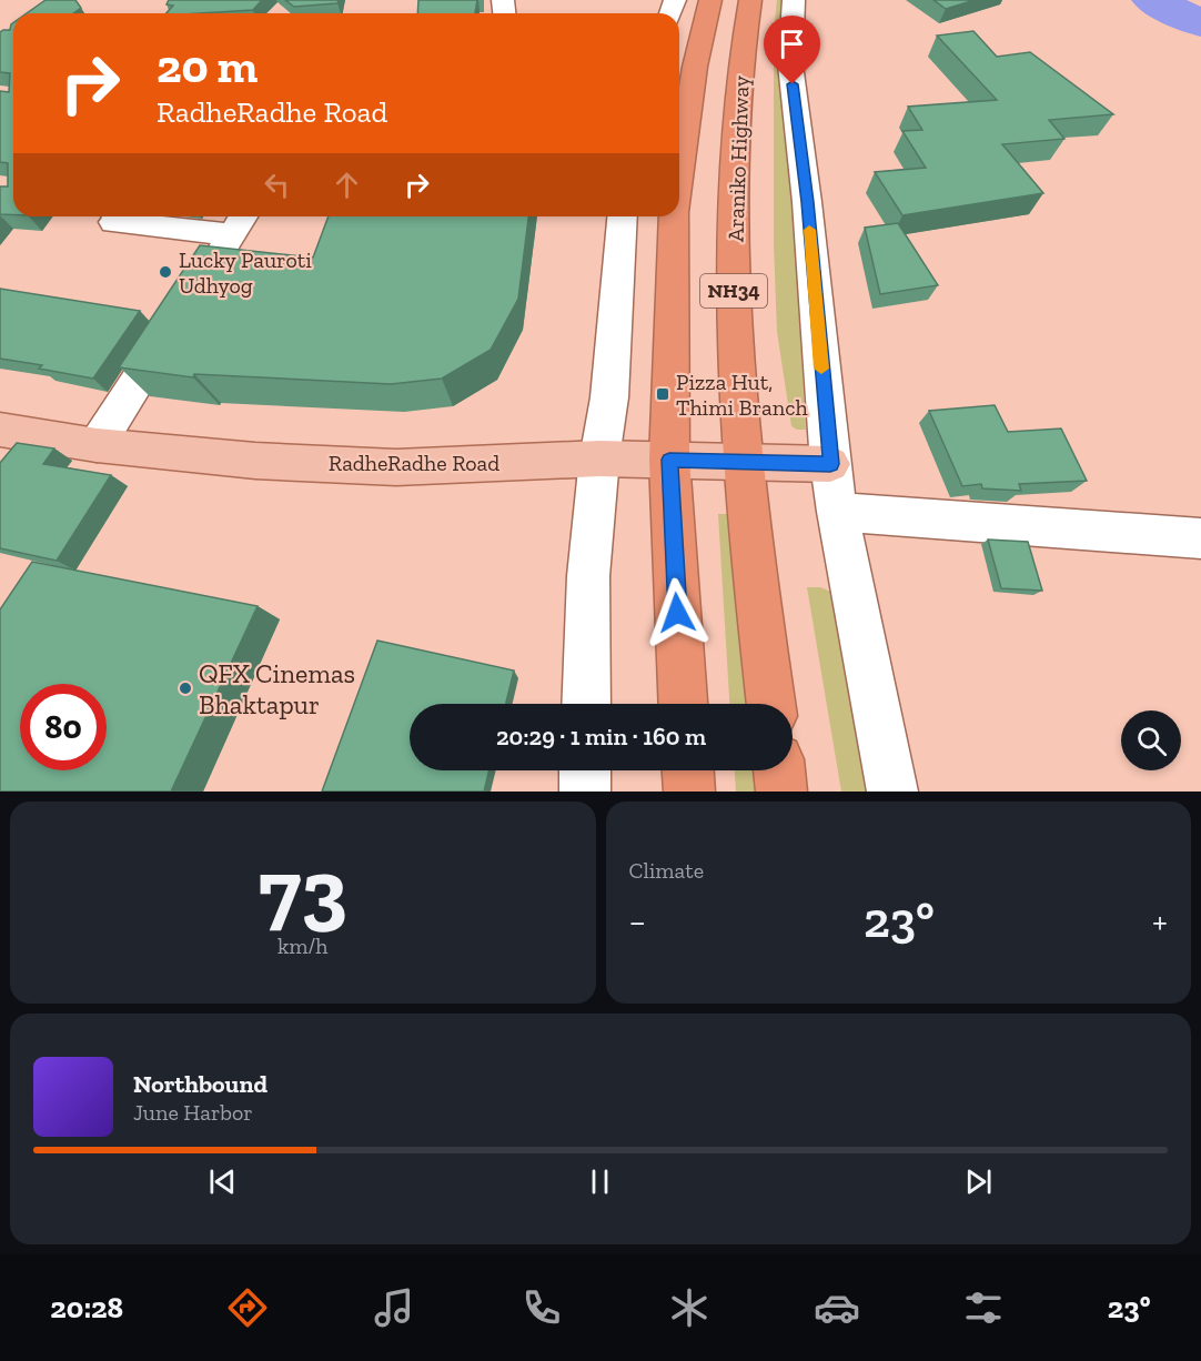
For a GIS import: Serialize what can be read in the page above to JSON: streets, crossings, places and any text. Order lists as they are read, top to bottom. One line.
{"streets":{"highway":["Araniko Highway","NH34"],"main road":["RadheRadhe Road"]},"crossings":[["Araniko Highway","RadheRadhe Road"],["NH34","RadheRadhe Road"]],"places":{"other":["Lucky Pauroti Udhyog","QFX Cinemas Bhaktapur"],"transit":["Pizza Hut, Thimi Branch"]},"page":{"turn":["20 m","RadheRadhe Road"],"limit":"80","trip":"20:29 · 1 min · 160 m","tile":[["73","km/h"],"Climate"],"heat":["−","23°","+"],"song":["Northbound","June Harbor"],"tabs":["20:28","23°"]}}
